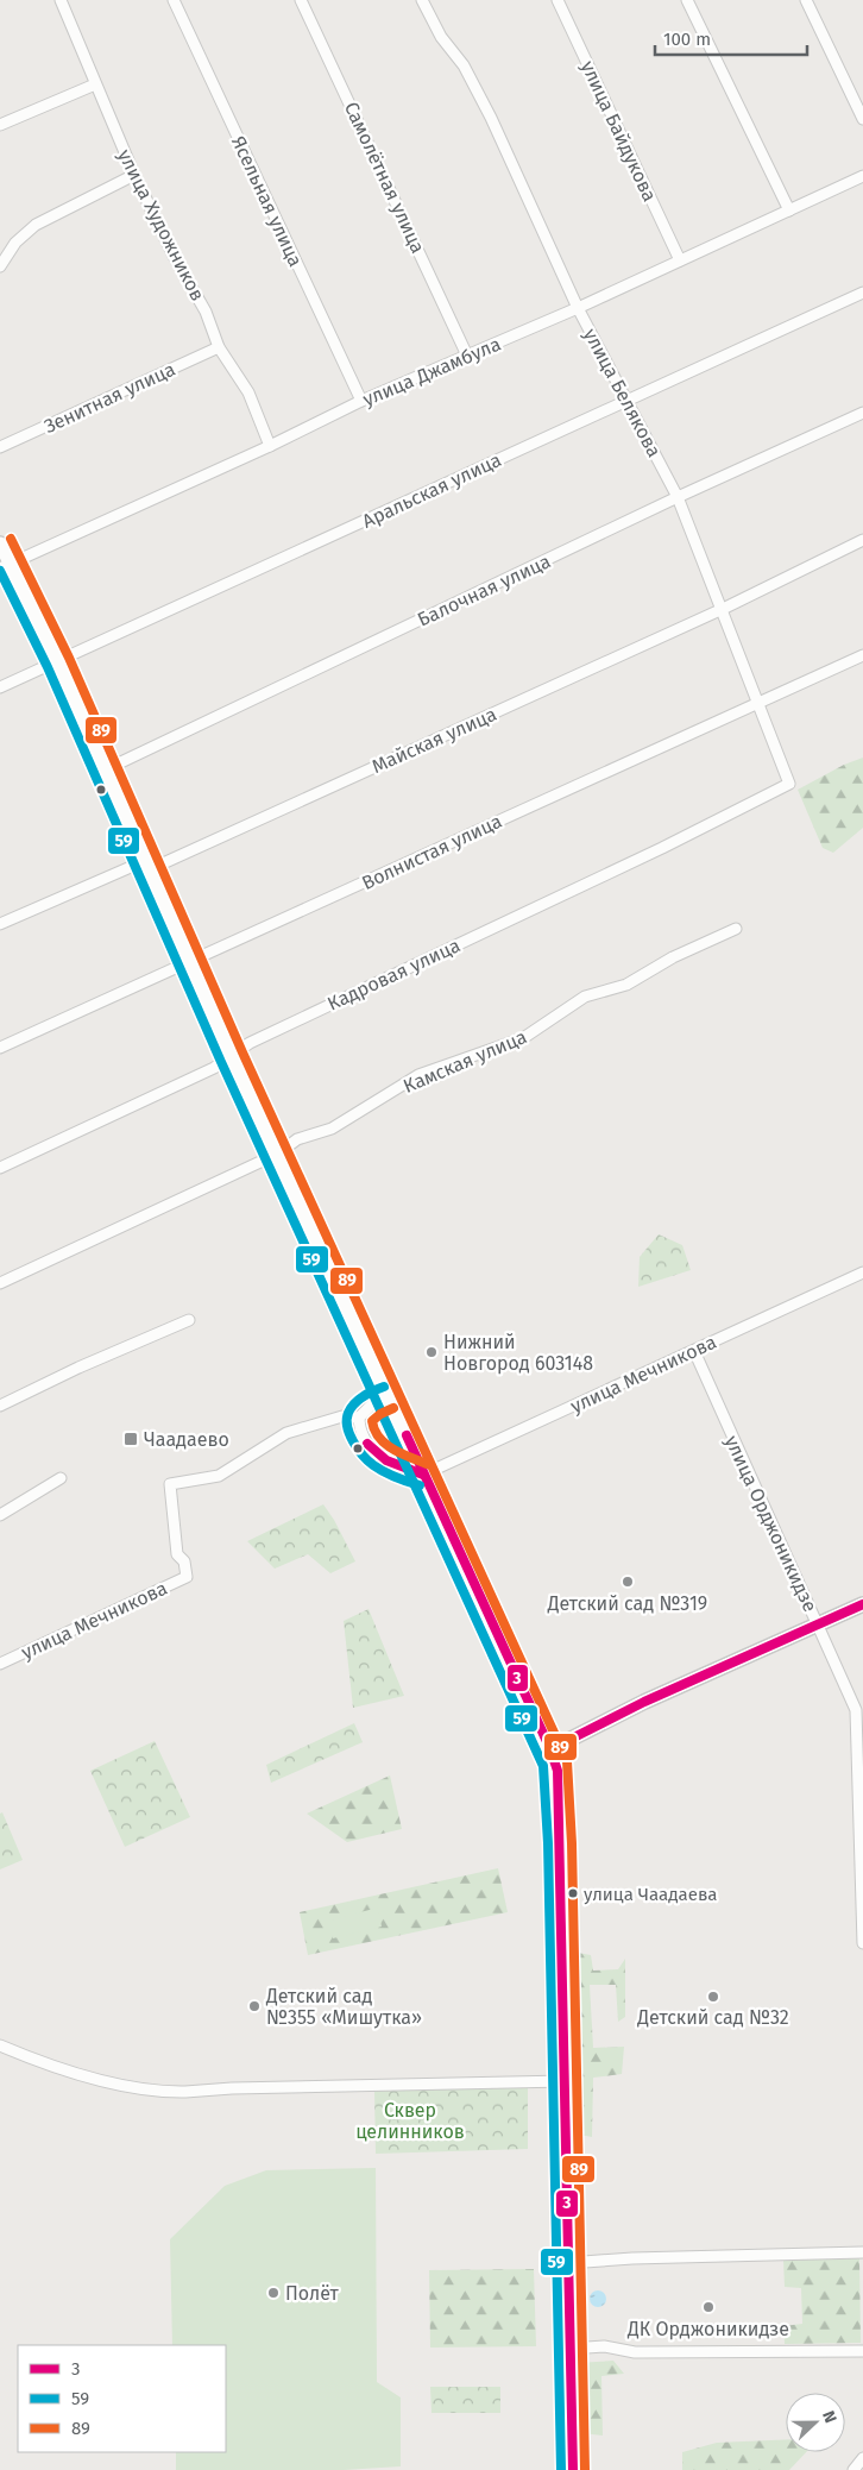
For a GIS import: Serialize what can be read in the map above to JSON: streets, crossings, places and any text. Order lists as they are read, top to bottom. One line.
{"streets":{"street":["улица Байдукова","Самолётная улица","Ясельная улица","улица Художников","улица Джамбула","улица Белякова","Зенитная улица","Аральская улица","Балочная улица","Майская улица","Волнистая улица","Кадровая улица","Камская улица","улица Мечникова","улица Орджоникидзе"]},"crossings":[["улица Байдукова","улица Джамбула"],["Самолётная улица","улица Джамбула"],["Ясельная улица","улица Джамбула"],["улица Художников","улица Джамбула"],["улица Художников","Зенитная улица"],["улица Джамбула","улица Белякова"],["улица Белякова","Аральская улица"],["улица Белякова","Балочная улица"],["улица Белякова","Майская улица"],["улица Белякова","Волнистая улица"],["улица Белякова","Кадровая улица"],["улица Мечникова","улица Орджоникидзе"]],"parks":["Сквер целинников"],"places":{"other":["Нижний Новгород 603148","Детский сад №319","улица Чаадаева","Детский сад №32","Детский сад №355 «Мишутка»","Полёт","ДК Орджоникидзе"],"transit":["Чаадаево"]},"lines":["transit line 89","transit line 59","transit line 3"],"legend":["3","59","89"],"scale_bar":"100 m","north":"right"}
